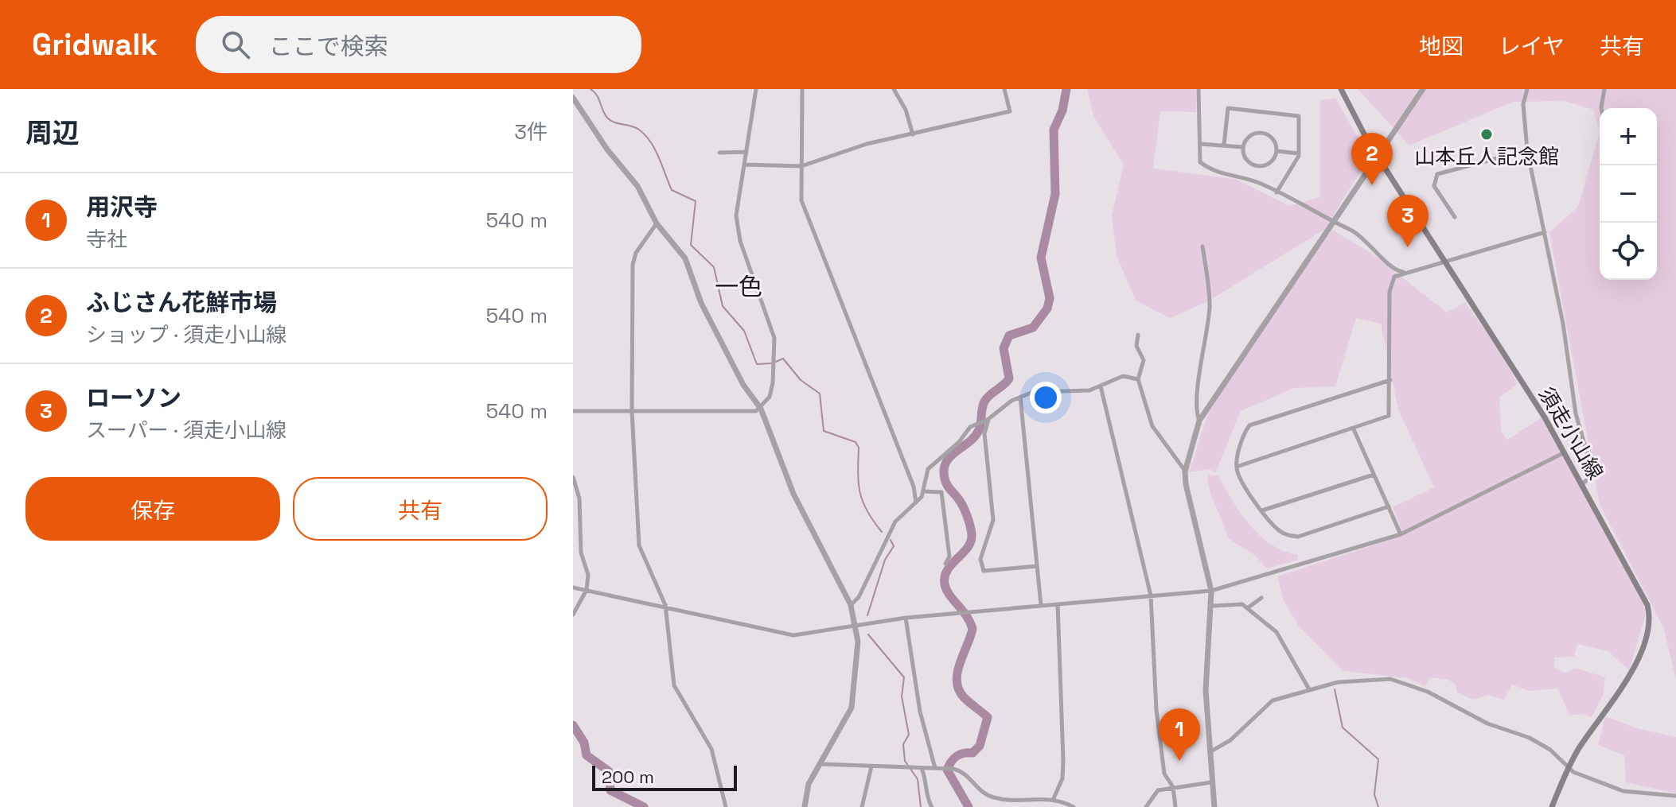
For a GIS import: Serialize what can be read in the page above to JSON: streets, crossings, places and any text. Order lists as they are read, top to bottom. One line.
{"streets":{"main road":["須走小山線"]},"districts":["一色"],"places":["山本丘人記念館"],"scale_bar":"200 m","page":{"header":"Gridwalk","search":"ここで検索","nav":["地図","レイヤ","共有"],"heading":["周辺","3件"],"map_buttons":["+","−"],"pins":["2","3","1"],"list":[{"mark":"1","name":"用沢寺","note":"寺社","value":"540 m"},{"mark":"2","name":"ふじさん花鮮市場","note":"ショップ · 須走小山線","value":"540 m"},{"mark":"3","name":"ローソン","note":"スーパー · 須走小山線","value":"540 m"}],"buttons":["保存","共有"],"scale":"200 m"}}
